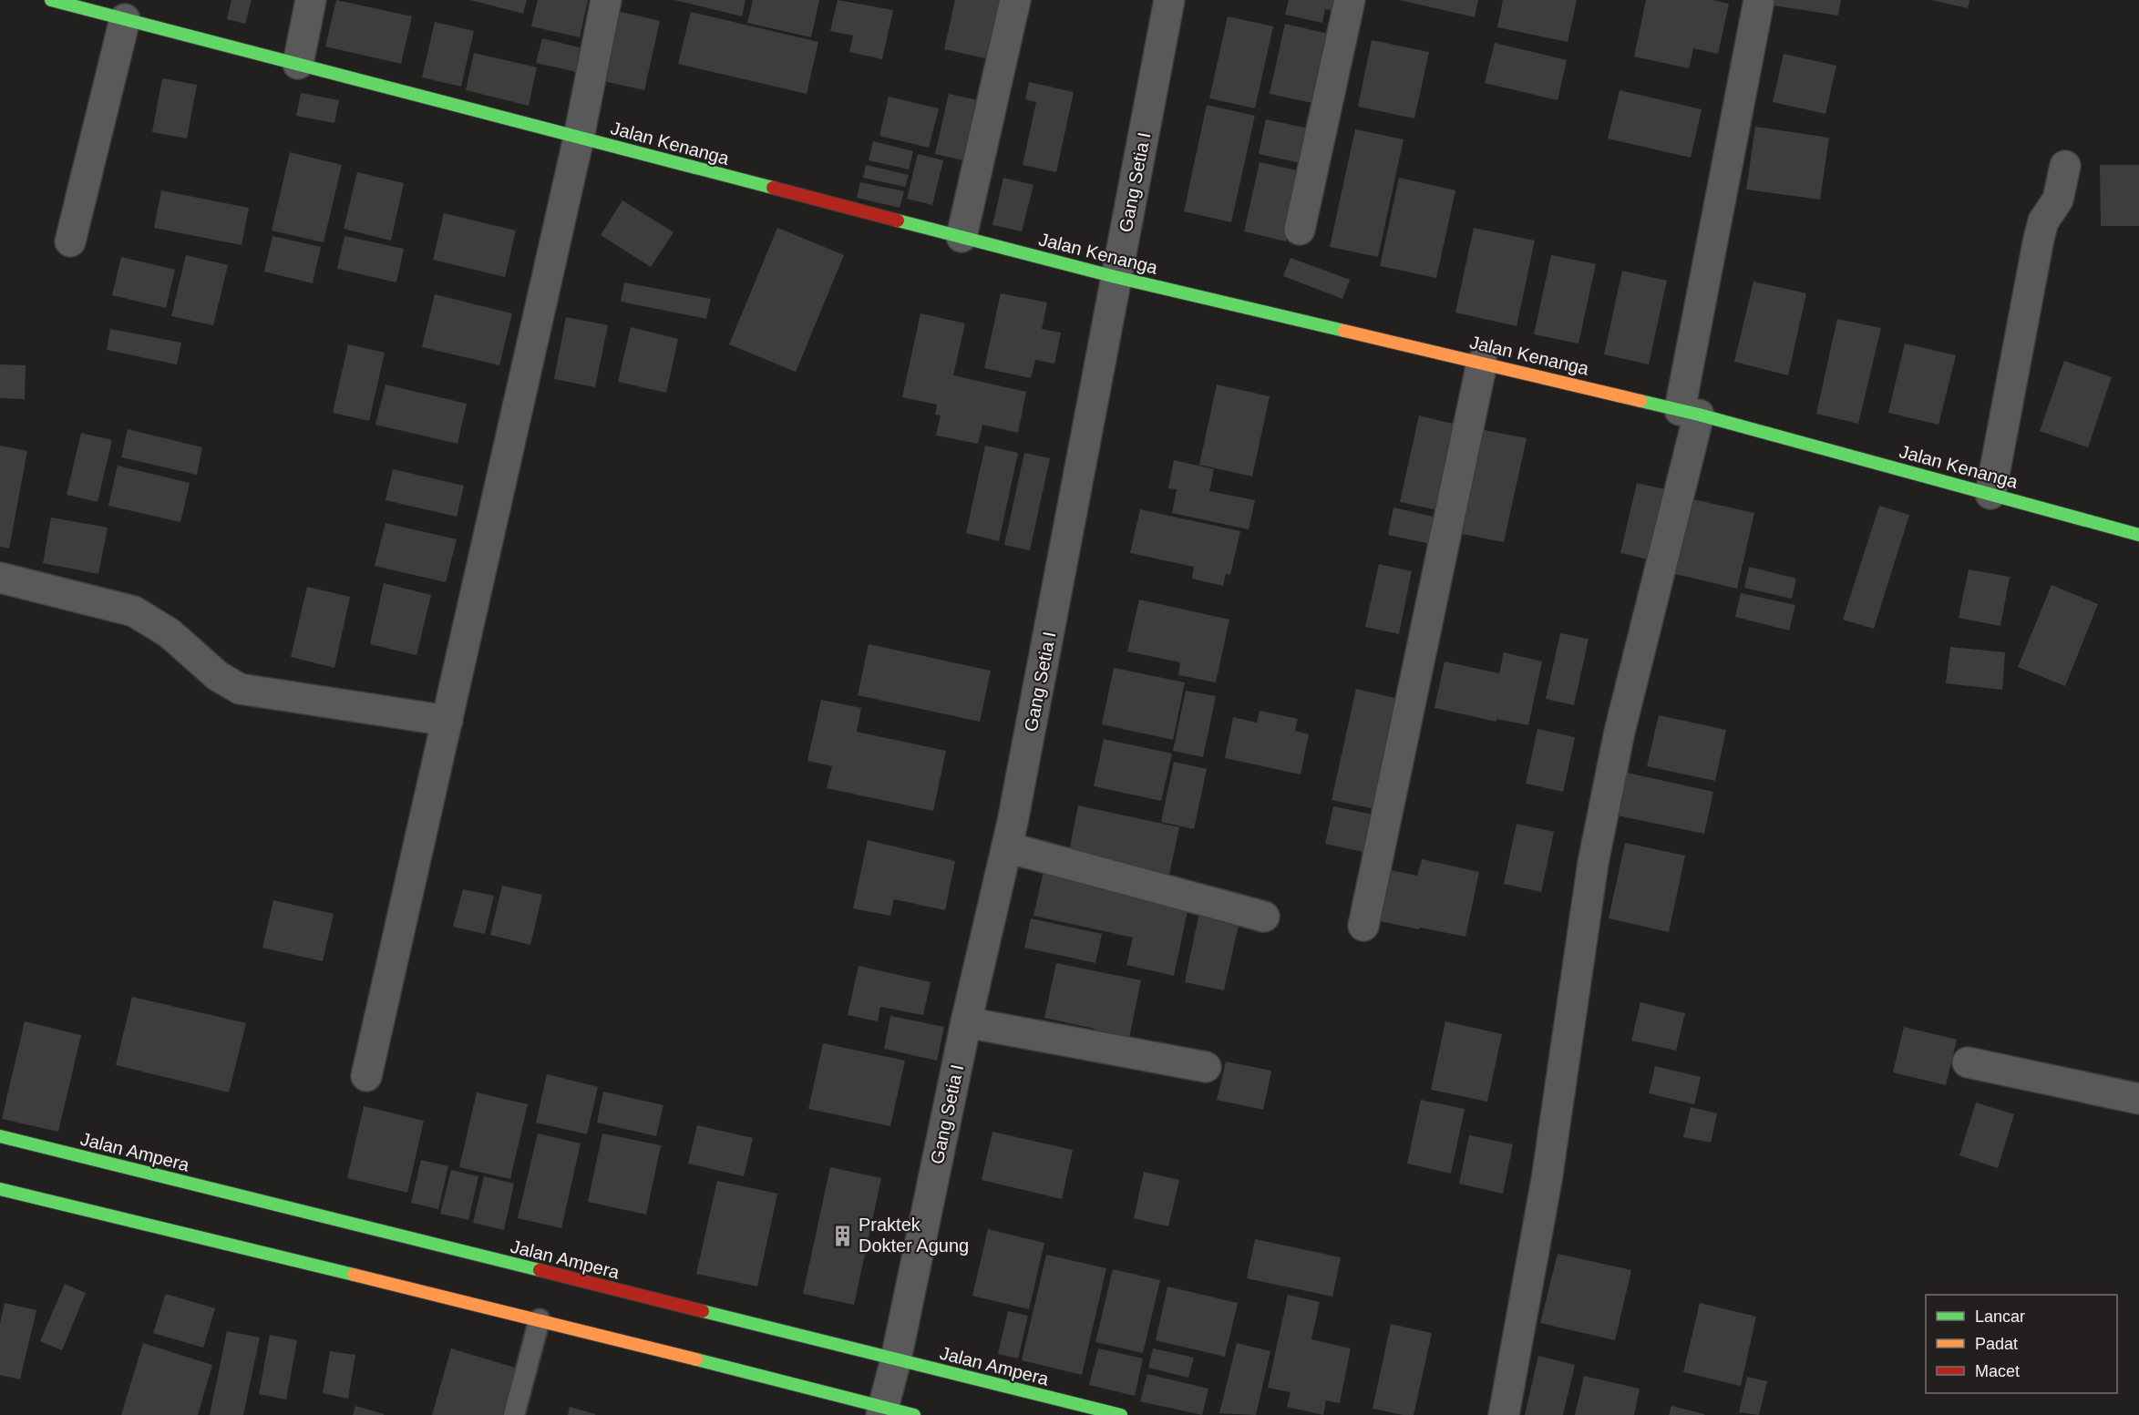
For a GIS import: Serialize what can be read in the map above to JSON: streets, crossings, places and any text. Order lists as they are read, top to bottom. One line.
{"streets":{"street":["Jalan Kenanga","Gang Setia I","Jalan Ampera"]},"crossings":[["Jalan Kenanga","Gang Setia I"],["Gang Setia I","Jalan Ampera"]],"places":{"building":["Praktek Dokter Agung"]},"legend":["Lancar","Padat","Macet"]}
